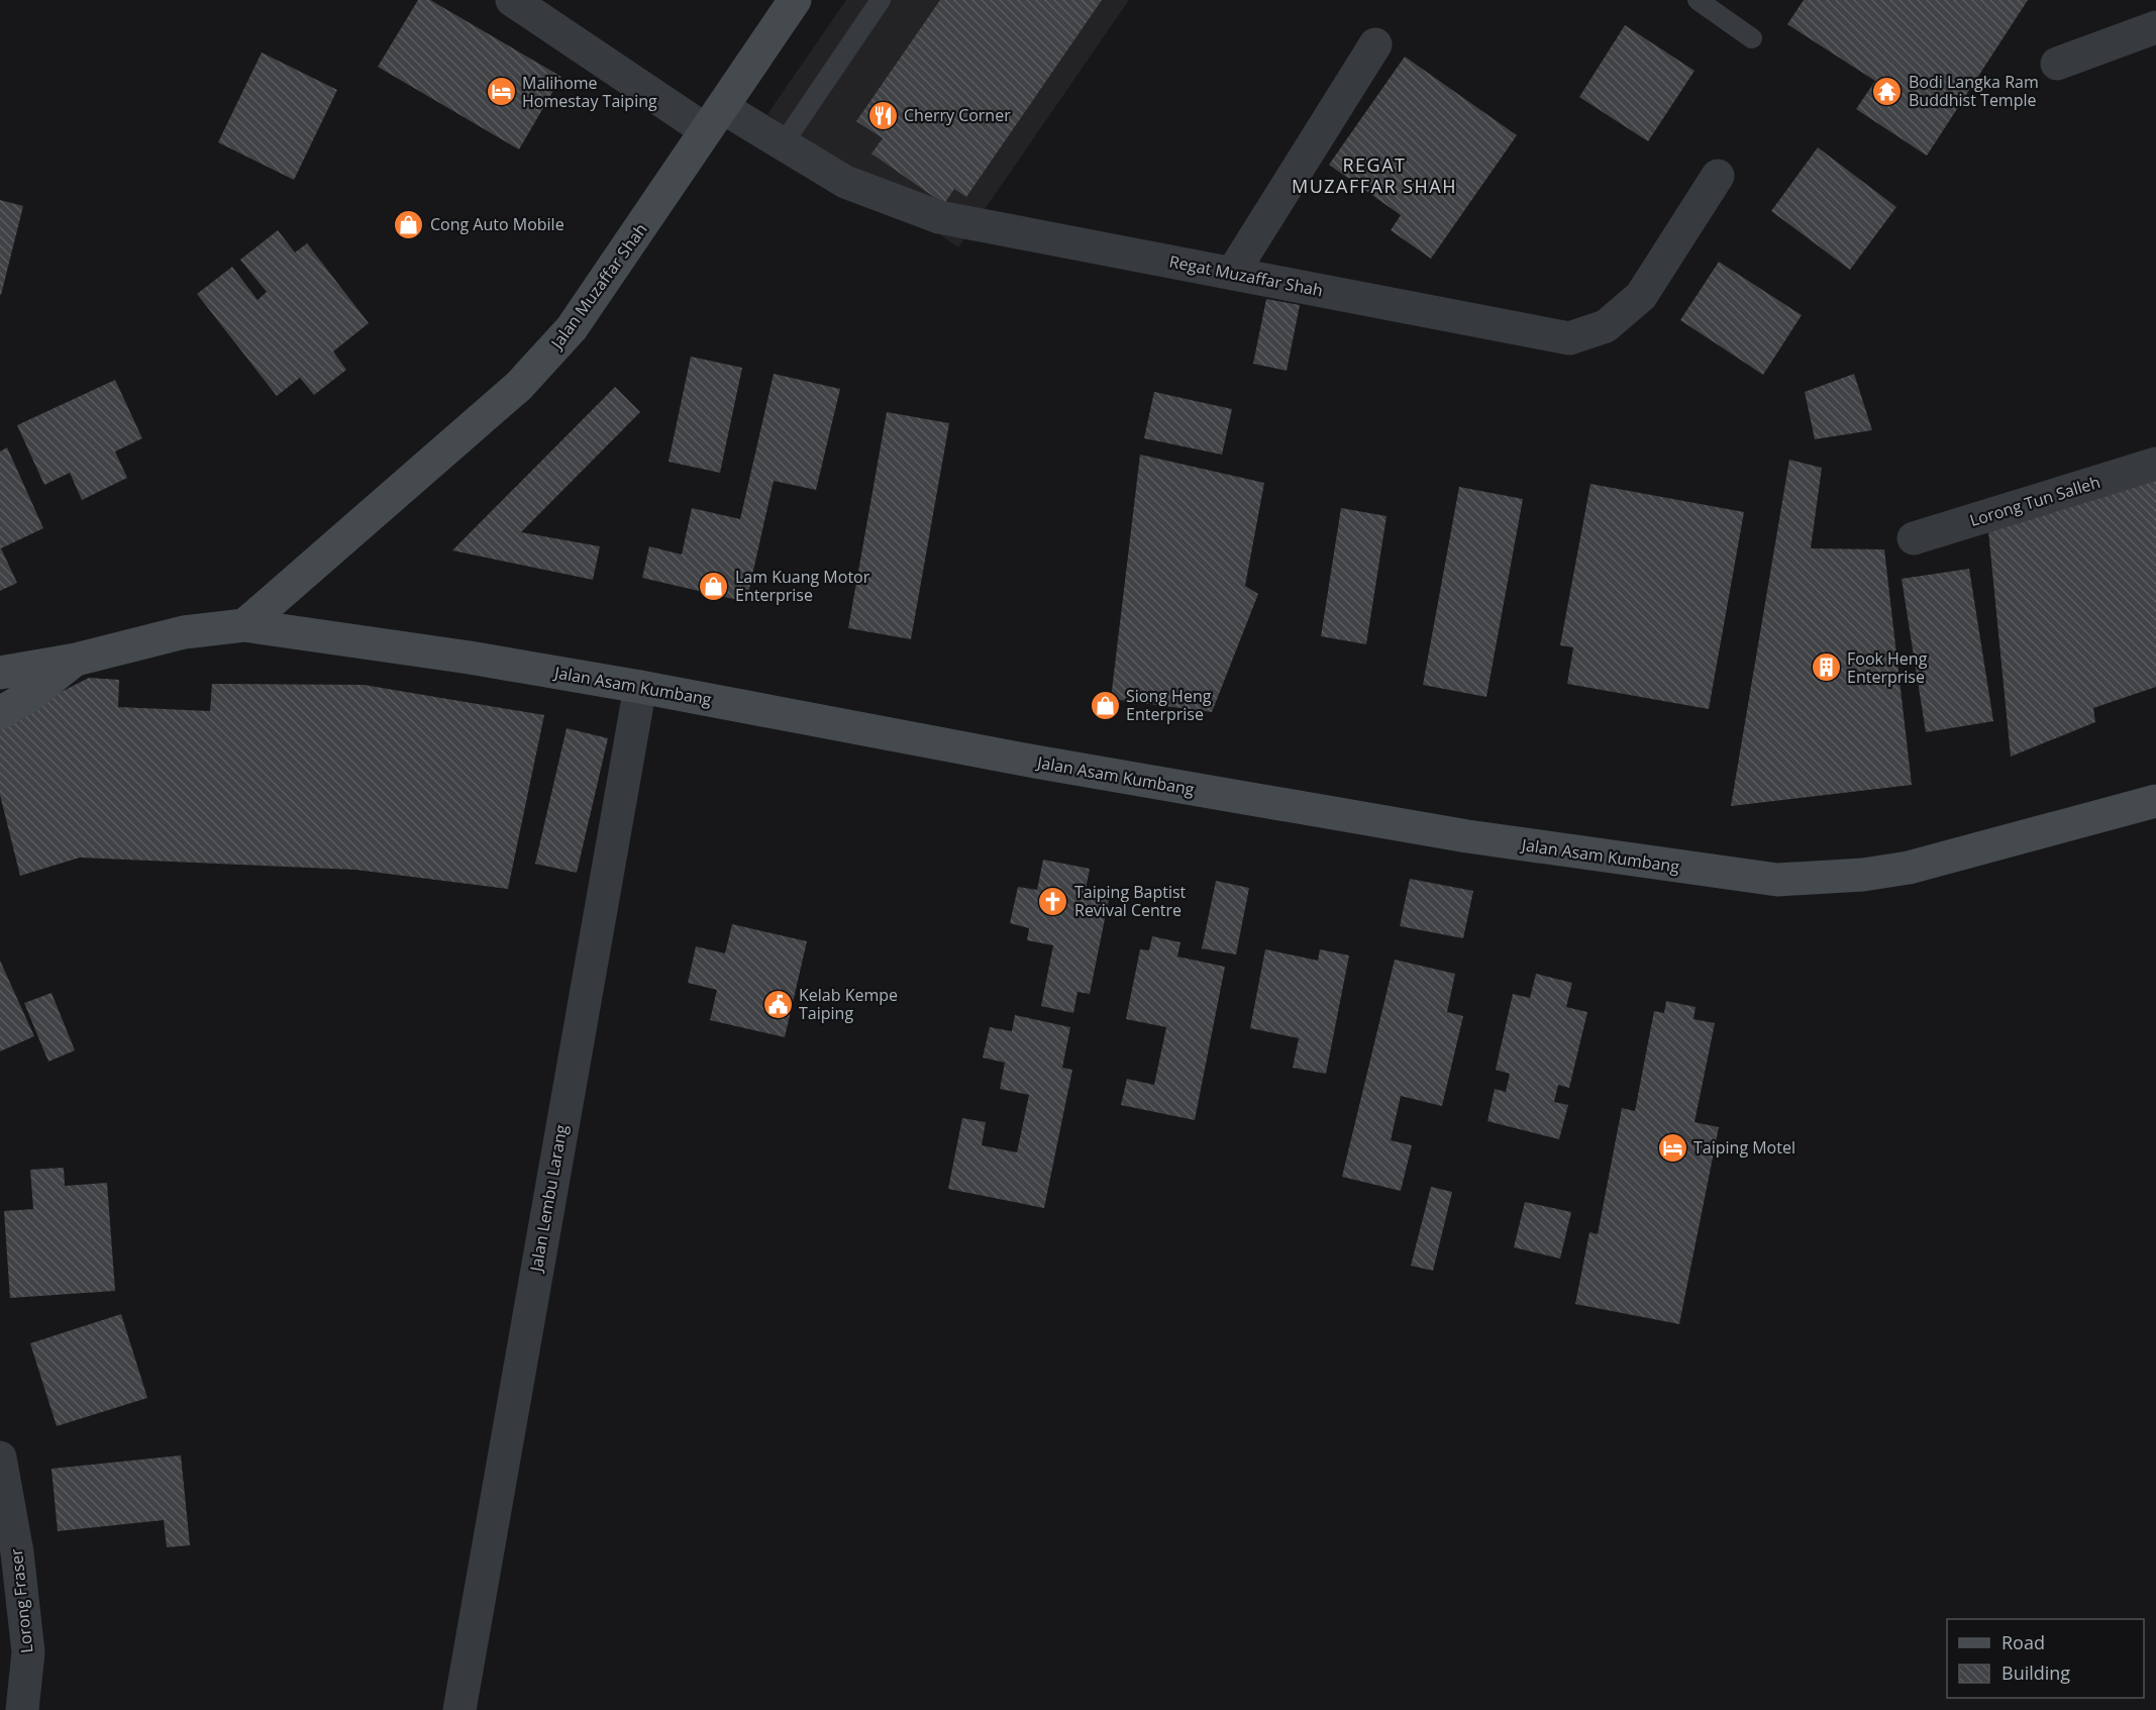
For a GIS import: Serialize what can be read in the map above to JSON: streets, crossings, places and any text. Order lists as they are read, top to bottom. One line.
{"streets":{"main road":["Jalan Muzaffar Shah","Jalan Asam Kumbang"],"street":["Regat Muzaffar Shah","Lorong Tun Salleh","Jalan Lembu Larang","Lorong Fraser"]},"crossings":[["Regat Muzaffar Shah","Jalan Muzaffar Shah"],["Jalan Muzaffar Shah","Jalan Asam Kumbang"],["Jalan Asam Kumbang","Jalan Lembu Larang"]],"districts":["REGAT MUZAFFAR SHAH"],"places":{"temple":["Bodi Langka Ram Buddhist Temple"],"hotel":["Malihome Homestay Taiping","Taiping Motel"],"restaurant":["Cherry Corner"],"shop":["Cong Auto Mobile","Lam Kuang Motor Enterprise","Siong Heng Enterprise"],"building":["Fook Heng Enterprise"],"church":["Taiping Baptist Revival Centre"],"public building":["Kelab Kempe Taiping"]},"legend":["Road","Building"]}
